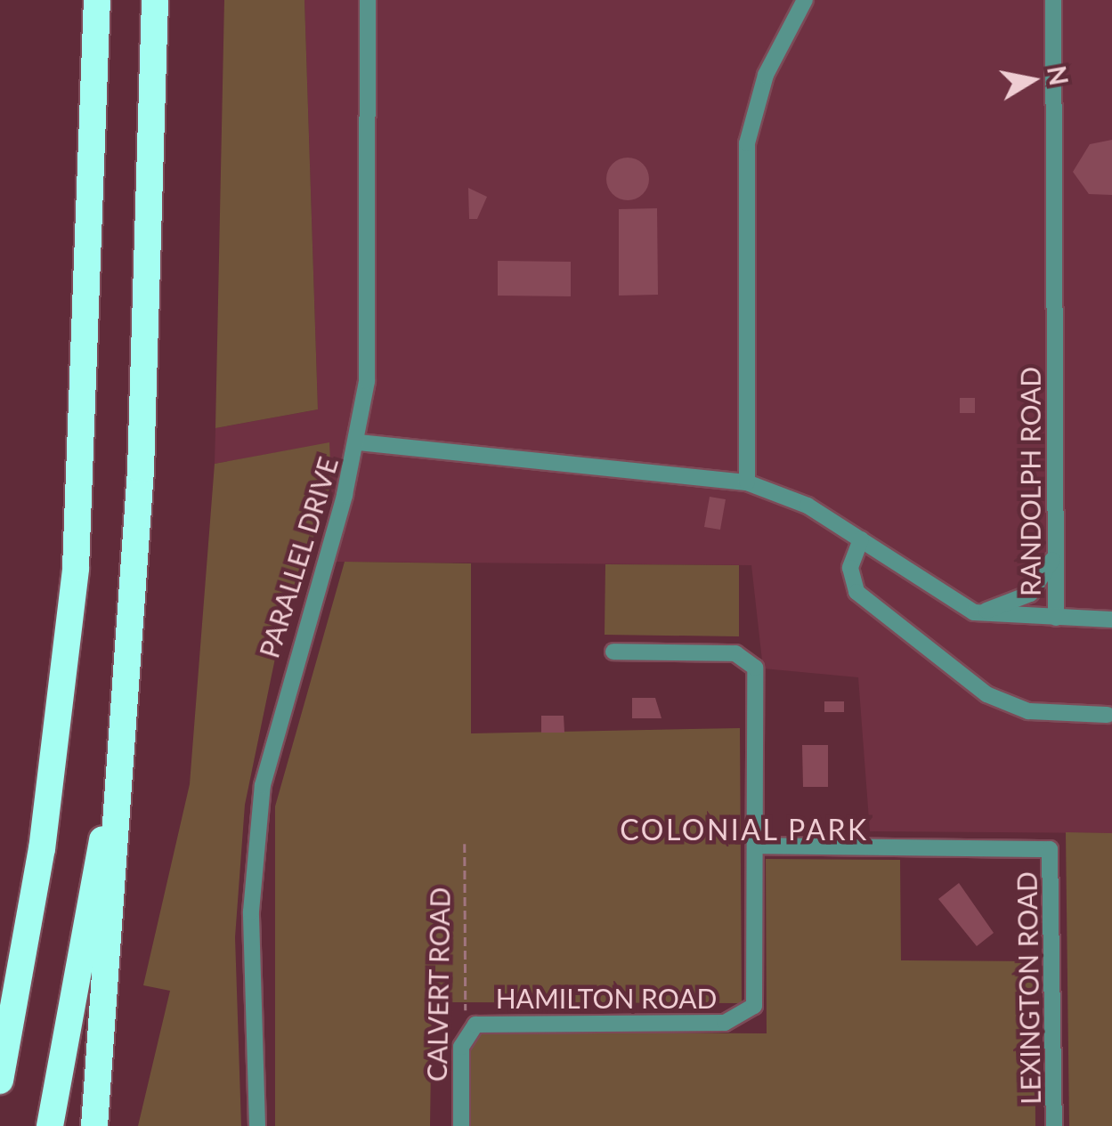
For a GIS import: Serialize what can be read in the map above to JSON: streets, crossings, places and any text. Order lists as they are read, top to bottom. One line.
{"streets":{"street":["RANDOLPH ROAD","PARALLEL DRIVE","CALVERT ROAD","LEXINGTON ROAD","HAMILTON ROAD"]},"crossings":[["RANDOLPH ROAD","PARALLEL DRIVE"],["CALVERT ROAD","HAMILTON ROAD"],["LEXINGTON ROAD","HAMILTON ROAD"]],"districts":["COLONIAL PARK"],"north":"right"}
